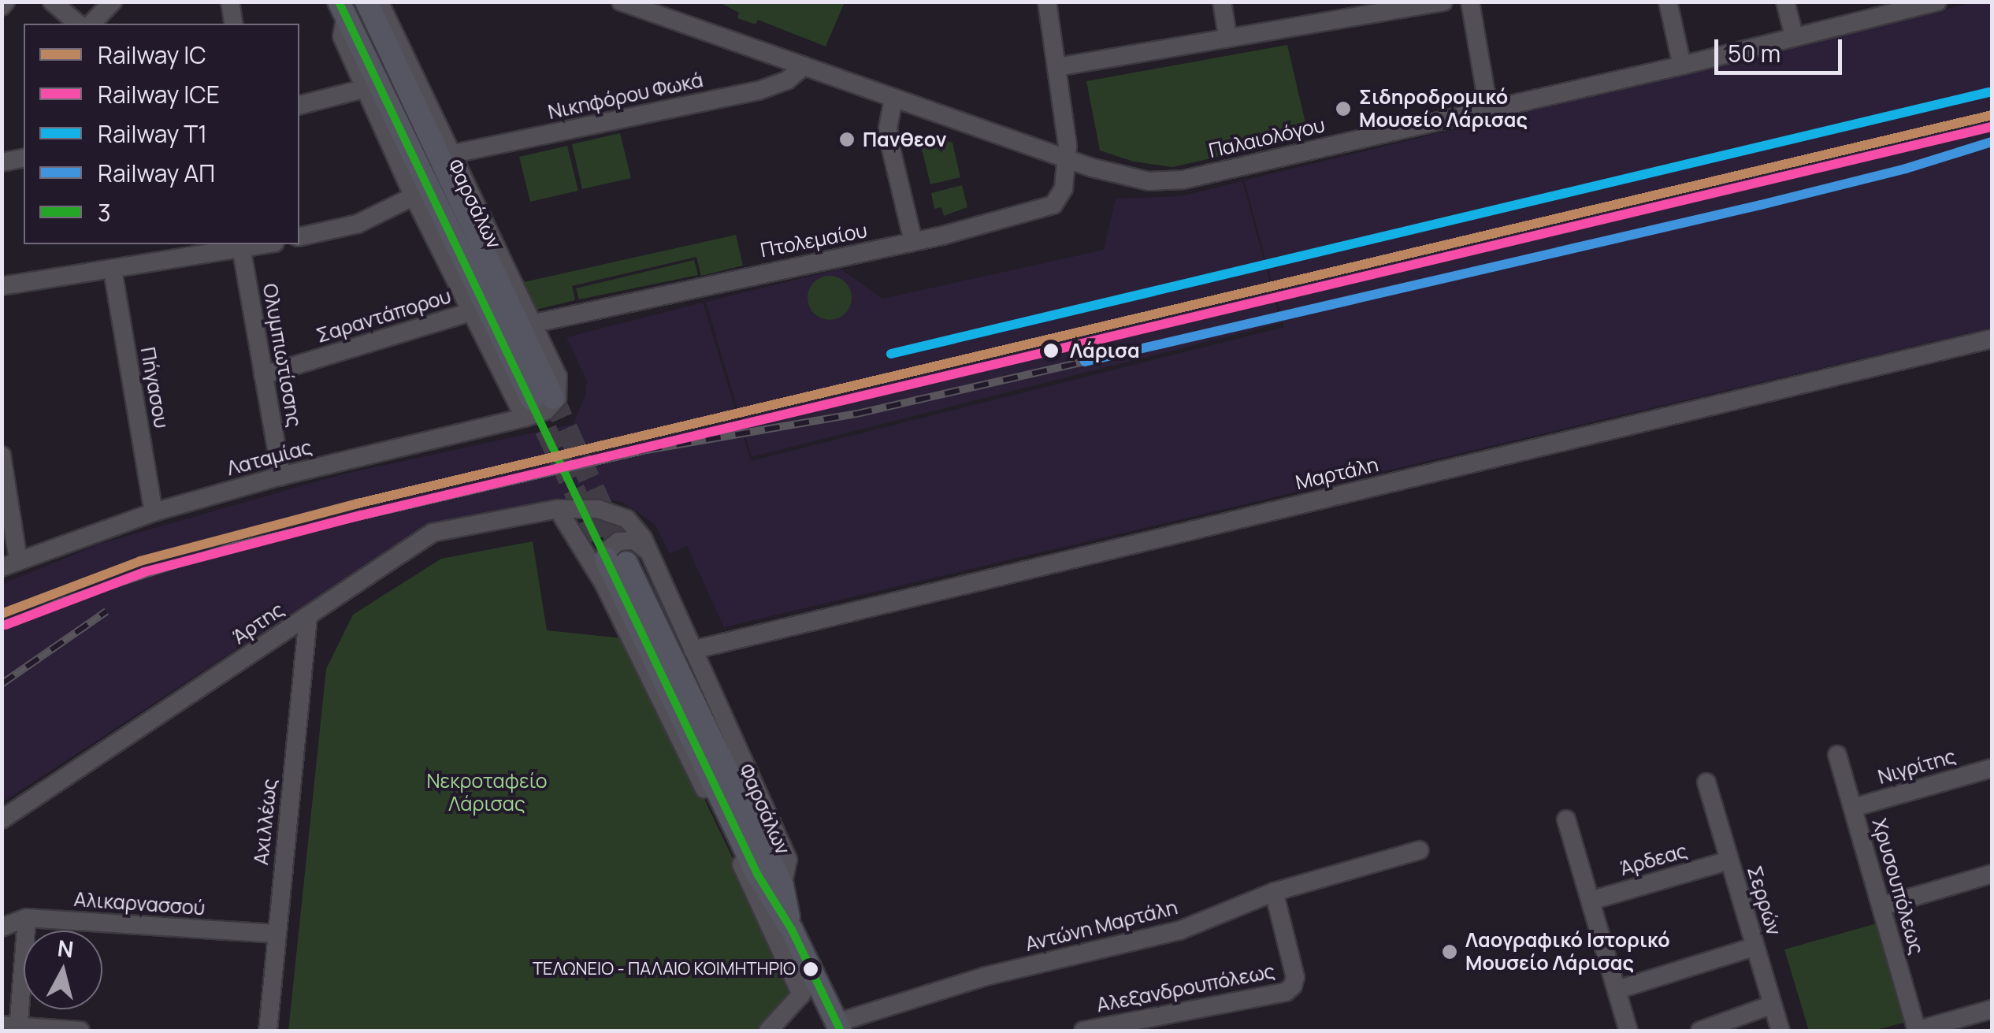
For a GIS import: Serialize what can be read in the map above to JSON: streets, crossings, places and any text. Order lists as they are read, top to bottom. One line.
{"streets":{"main road":["Φαρσάλων"],"street":["Νικηφόρου Φωκά","Παλαιολόγου","Πτολεμαίου","Σαραντάπορου","Ολυμπιωτίσσης","Πήγασου","Λαταμίας","Μαρτάλη","Άρτης","Νιγρίτης","Αχιλλέως","Άρδεας","Χρυσουπόλεως","Σερρών","Αλικαρνασσού","Αντώνη Μαρτάλη","Αλεξανδρουπόλεως"]},"crossings":[["Νικηφόρου Φωκά","Παλαιολόγου"],["Νικηφόρου Φωκά","Φαρσάλων"],["Παλαιολόγου","Πτολεμαίου"],["Φαρσάλων","Πτολεμαίου"],["Φαρσάλων","Σαραντάπορου"],["Φαρσάλων","Λαταμίας"],["Φαρσάλων","Μαρτάλη"],["Φαρσάλων","Άρτης"],["Σαραντάπορου","Ολυμπιωτίσσης"],["Ολυμπιωτίσσης","Λαταμίας"],["Πήγασου","Λαταμίας"],["Άρτης","Αχιλλέως"],["Νιγρίτης","Χρυσουπόλεως"],["Αχιλλέως","Αλικαρνασσού"],["Άρδεας","Σερρών"],["Αντώνη Μαρτάλη","Αλεξανδρουπόλεως"]],"parks":["Νεκροταφείο Λάρισας"],"places":["Σιδηροδρομικό Μουσείο Λάρισας","Πανθεον","Λάρισα","Λαογραφικό Ιστορικό Μουσείο Λάρισας","ΤΕΛΩΝΕΙΟ - ΠΑΛΑΙΟ ΚΟΙΜΗΤΗΡΙΟ"],"lines":["transit line 3","rail line T1","rail line IC","rail line ICE","rail line ΑΠ"],"legend":["Railway IC","Railway ICE","Railway T1","Railway ΑΠ","3"],"scale_bar":"50 m","north":"top"}
